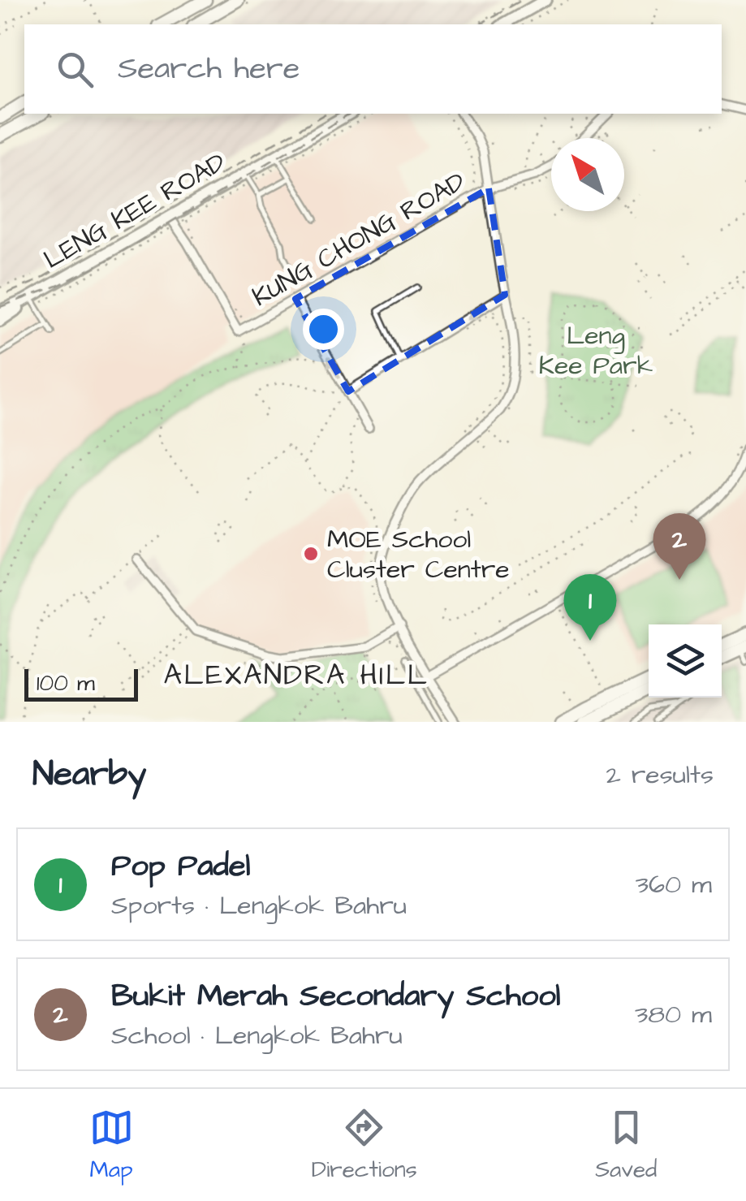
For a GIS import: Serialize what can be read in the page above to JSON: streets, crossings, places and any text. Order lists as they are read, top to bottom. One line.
{"streets":{"street":["LENG KEE ROAD","KUNG CHONG ROAD"]},"crossings":[["LENG KEE ROAD","KUNG CHONG ROAD"]],"districts":["ALEXANDRA HILL"],"parks":["Leng Kee Park"],"places":["MOE School Cluster Centre"],"scale_bar":"100 m","north":"top left","page":{"search":"Search here","pins":["2","1"],"scale":"100 m","heading":["Nearby","2 results"],"list":[{"mark":"1","name":"Pop Padel","note":"Sports · Lengkok Bahru","value":"360 m"},{"mark":"2","name":"Bukit Merah Secondary School","note":"School · Lengkok Bahru","value":"380 m"}],"nav":["Map","Directions","Saved"]}}
